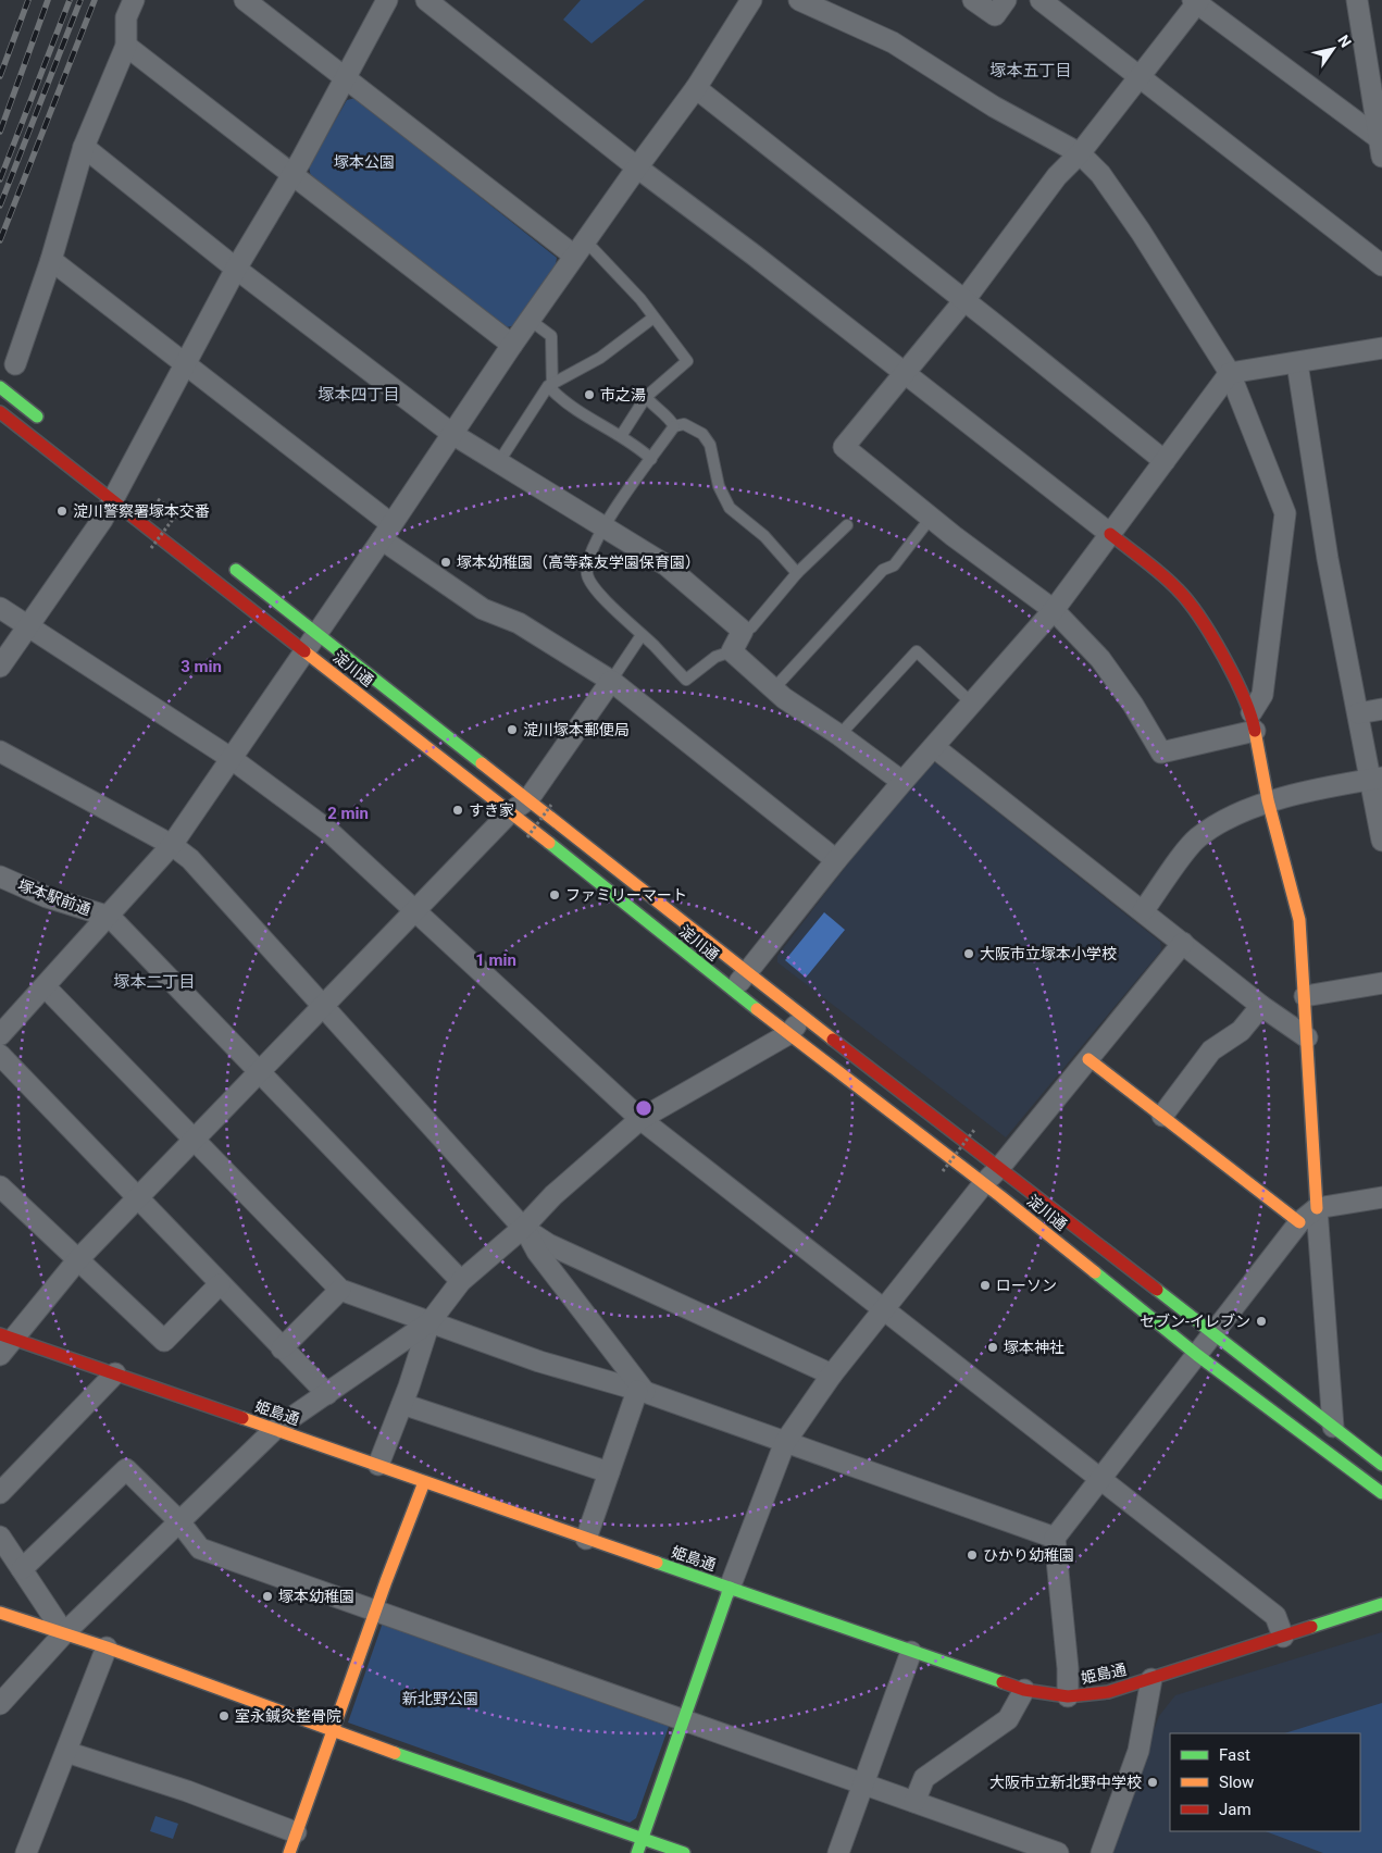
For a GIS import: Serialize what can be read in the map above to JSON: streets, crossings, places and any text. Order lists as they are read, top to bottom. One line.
{"streets":{"street":["淀川通","塚本駅前通","姫島通"]},"districts":["塚本五丁目","塚本四丁目","塚本二丁目"],"parks":["塚本公園","新北野公園"],"places":["市之湯","淀川警察署塚本交番","塚本幼稚園（高等森友学園保育園）","淀川塚本郵便局","すき家","ファミリーマート","大阪市立塚本小学校","ローソン","セブン-イレブン","塚本神社","ひかり幼稚園","塚本幼稚園","室永鍼灸整骨院","大阪市立新北野中学校"],"legend":["Fast","Slow","Jam"],"north":"top right","rings":["3 min","2 min","1 min"]}
